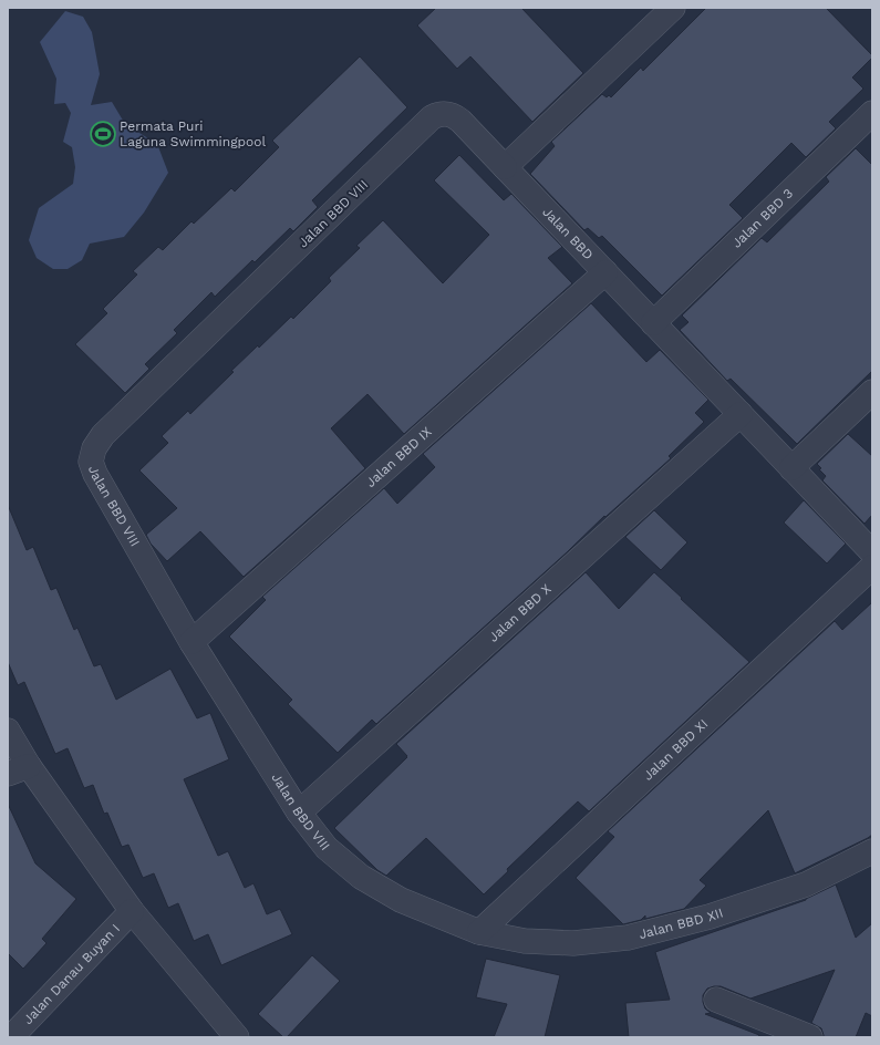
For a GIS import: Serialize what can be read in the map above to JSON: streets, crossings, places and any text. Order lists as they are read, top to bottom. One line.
{"streets":{"street":["Jalan BBD VIII","Jalan BBD 3","Jalan BBD","Jalan BBD IX","Jalan BBD X","Jalan BBD XI","Jalan BBD XII","Jalan Danau Buyan I"]},"crossings":[["Jalan BBD VIII","Jalan BBD"],["Jalan BBD VIII","Jalan BBD IX"],["Jalan BBD VIII","Jalan BBD X"],["Jalan BBD VIII","Jalan BBD XI"],["Jalan BBD VIII","Jalan BBD XII"],["Jalan BBD 3","Jalan BBD"],["Jalan BBD","Jalan BBD IX"],["Jalan BBD","Jalan BBD X"],["Jalan BBD XI","Jalan BBD XII"]],"places":{"sports":["Permata Puri Laguna Swimmingpool"]}}
